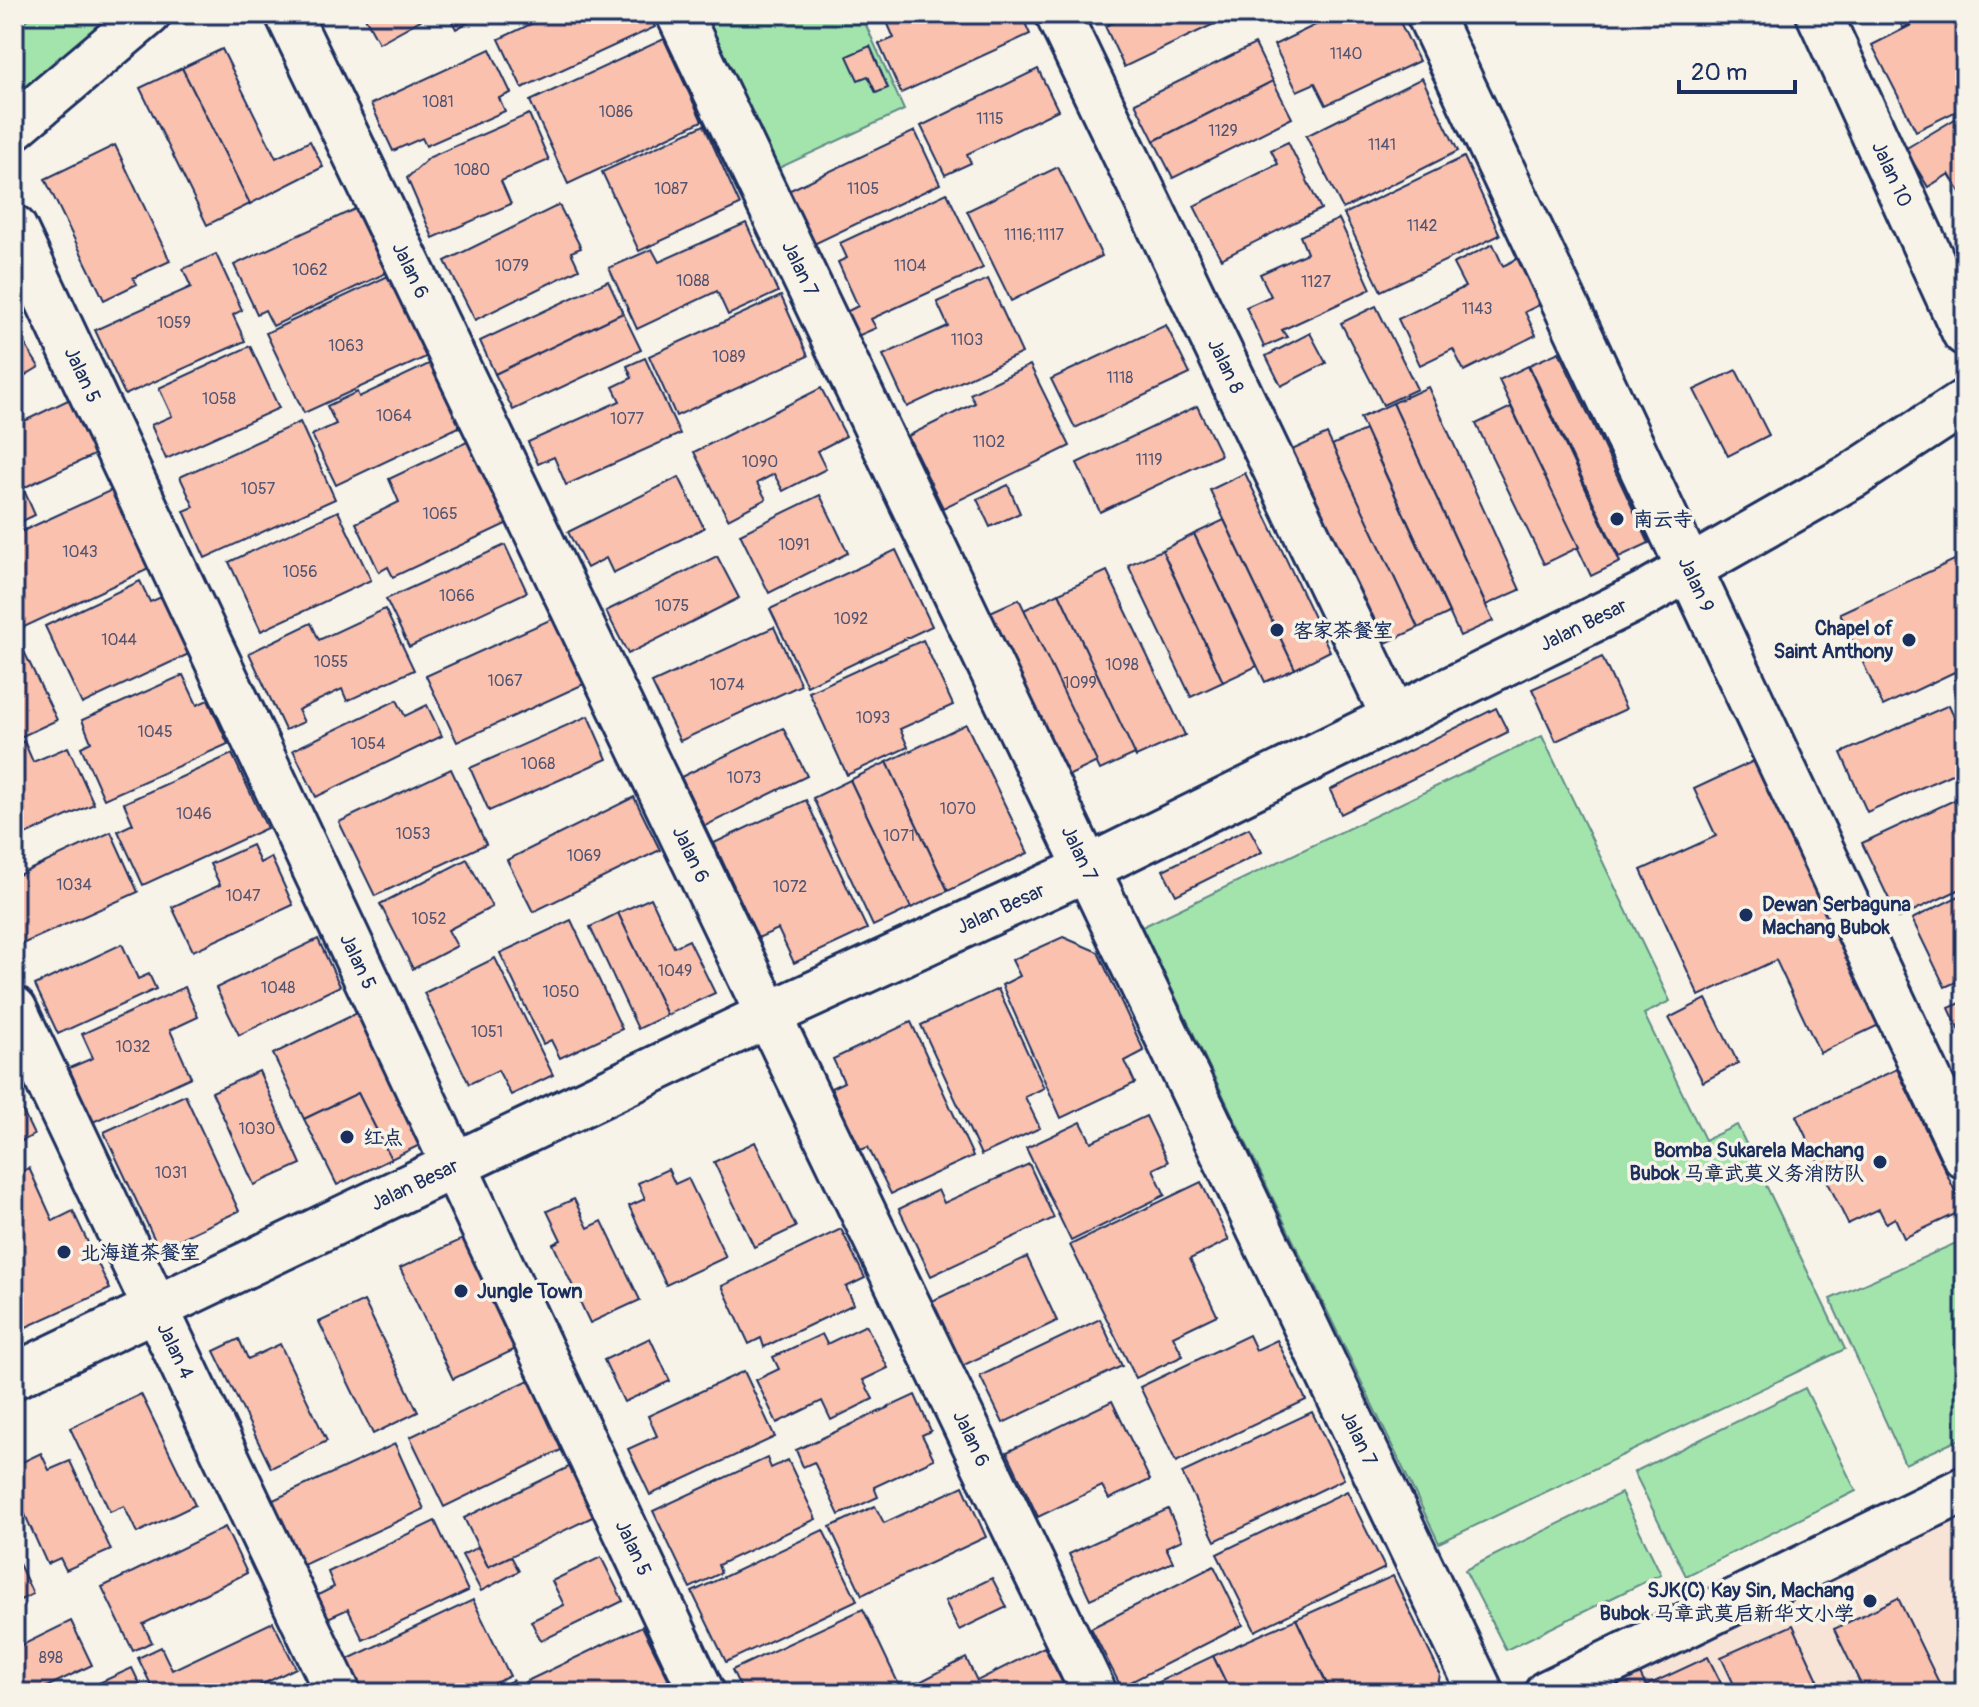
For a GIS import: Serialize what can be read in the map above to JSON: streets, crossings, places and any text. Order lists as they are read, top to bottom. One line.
{"streets":{"street":["Jalan 10","Jalan 6","Jalan 7","Jalan 8","Jalan 5","Jalan 9","Jalan Besar","Jalan 4"]},"crossings":[["Jalan 6","Jalan Besar"],["Jalan 7","Jalan Besar"],["Jalan 8","Jalan Besar"],["Jalan 5","Jalan Besar"],["Jalan 9","Jalan Besar"],["Jalan Besar","Jalan 4"]],"places":["南云寺","客家茶餐室","Chapel of Saint Anthony","Dewan Serbaguna Machang Bubok","红点","Bomba Sukarela Machang Bubok 马章武莫义务消防队","北海道茶餐室","Jungle Town","SJK(C) Kay Sin, Machang Bubok 马章武莫启新华文小学"],"house_numbers":["1140","1081","1086","1115","1129","1141","1080","1087","1105","1142","1116;1117","1079","1104","1062","1088","1127","1143","1059","1103","1063","1089","1118","1058","1064","1077","1102","1119","1090","1057","1065","1091","1043","1056","1066","1075","1092","1044","1055","1098","1067","1099","1074","1093","1045","1054","1068","1073","1070","1046","1053","1071","1069","1034","1072","1047","1052","1049","1048","1050","1051","1032","1030","1031","898"],"scale_bar":"20 m"}
